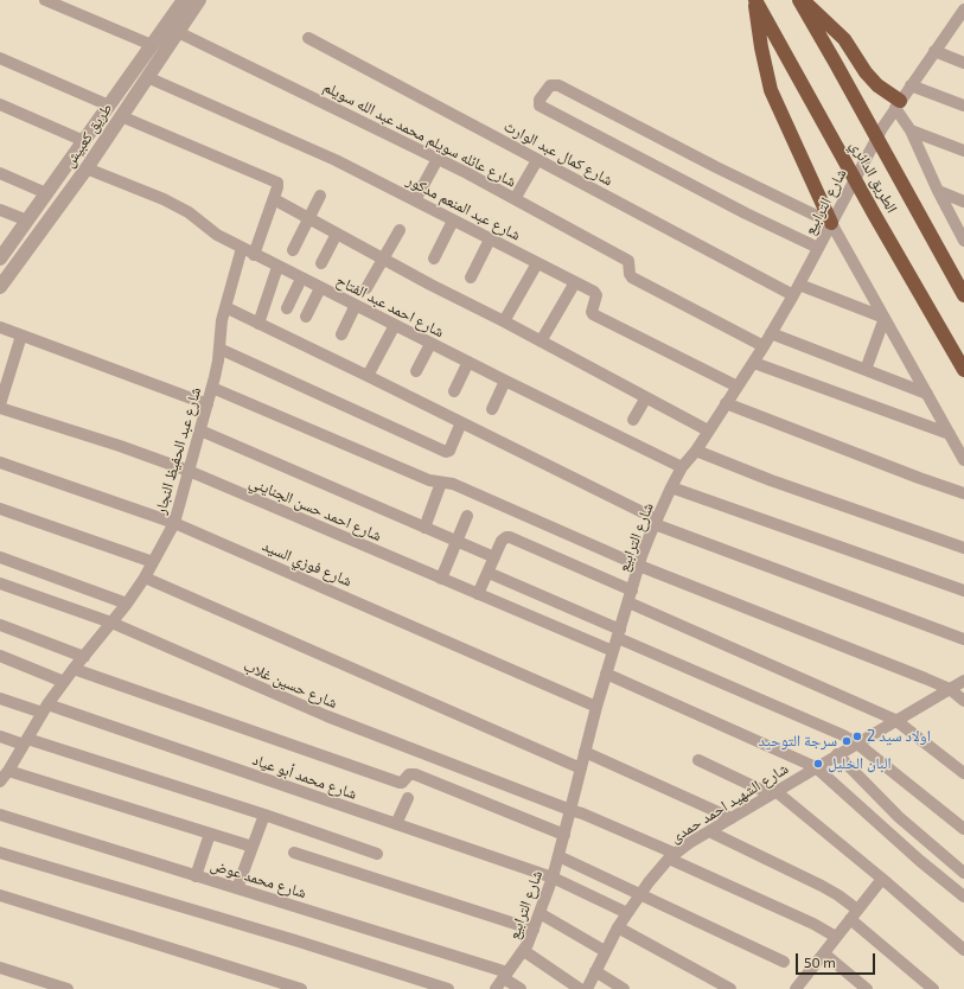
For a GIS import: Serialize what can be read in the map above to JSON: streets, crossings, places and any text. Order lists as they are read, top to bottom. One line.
{"streets":{"highway":["الطريق الدائري"],"street":["شارع عائله سويلم محمد عبد الله سويلم","طريق كعبيش","شارع كمال عبد الوارث","شارع الترابيع","شارع عبد المنعم مدكور","شارع احمد عبد الفتاح","شارع عبد الحفيظ النجار","شارع احمد حسن الجنايني","شارع فوزي السيد","شارع حسين غلاب","شارع محمد أبو عياد","شارع الشهيد احمد حمدى","شارع محمد عوض"]},"crossings":[["شارع عائله سويلم محمد عبد الله سويلم","طريق كعبيش"],["شارع عائله سويلم محمد عبد الله سويلم","شارع الترابيع"],["طريق كعبيش","شارع عبد المنعم مدكور"],["طريق كعبيش","شارع احمد عبد الفتاح"],["شارع كمال عبد الوارث","شارع الترابيع"],["شارع الترابيع","شارع عبد المنعم مدكور"],["شارع الترابيع","شارع احمد عبد الفتاح"],["شارع الترابيع","شارع احمد حسن الجنايني"],["شارع الترابيع","شارع فوزي السيد"],["شارع الترابيع","شارع حسين غلاب"],["شارع الترابيع","شارع محمد أبو عياد"],["شارع الترابيع","شارع محمد عوض"],["شارع احمد عبد الفتاح","شارع عبد الحفيظ النجار"],["شارع عبد الحفيظ النجار","شارع احمد حسن الجنايني"],["شارع عبد الحفيظ النجار","شارع فوزي السيد"],["شارع عبد الحفيظ النجار","شارع حسين غلاب"],["شارع عبد الحفيظ النجار","شارع محمد أبو عياد"],["شارع حسين غلاب","شارع الشهيد احمد حمدى"],["شارع محمد أبو عياد","شارع الشهيد احمد حمدى"]],"places":["اولاد سيد 2","سرجة التوحيد","البان الخليل"],"scale_bar":"50 m"}
